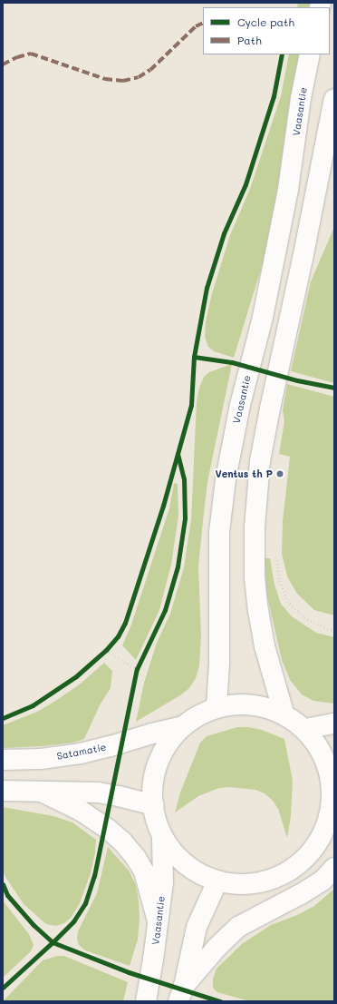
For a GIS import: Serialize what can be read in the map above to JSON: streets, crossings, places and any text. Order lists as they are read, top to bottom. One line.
{"streets":{"main road":["Vaasantie","Satamatie"]},"places":["Ventus th P"],"legend":["Cycle path","Path"]}
